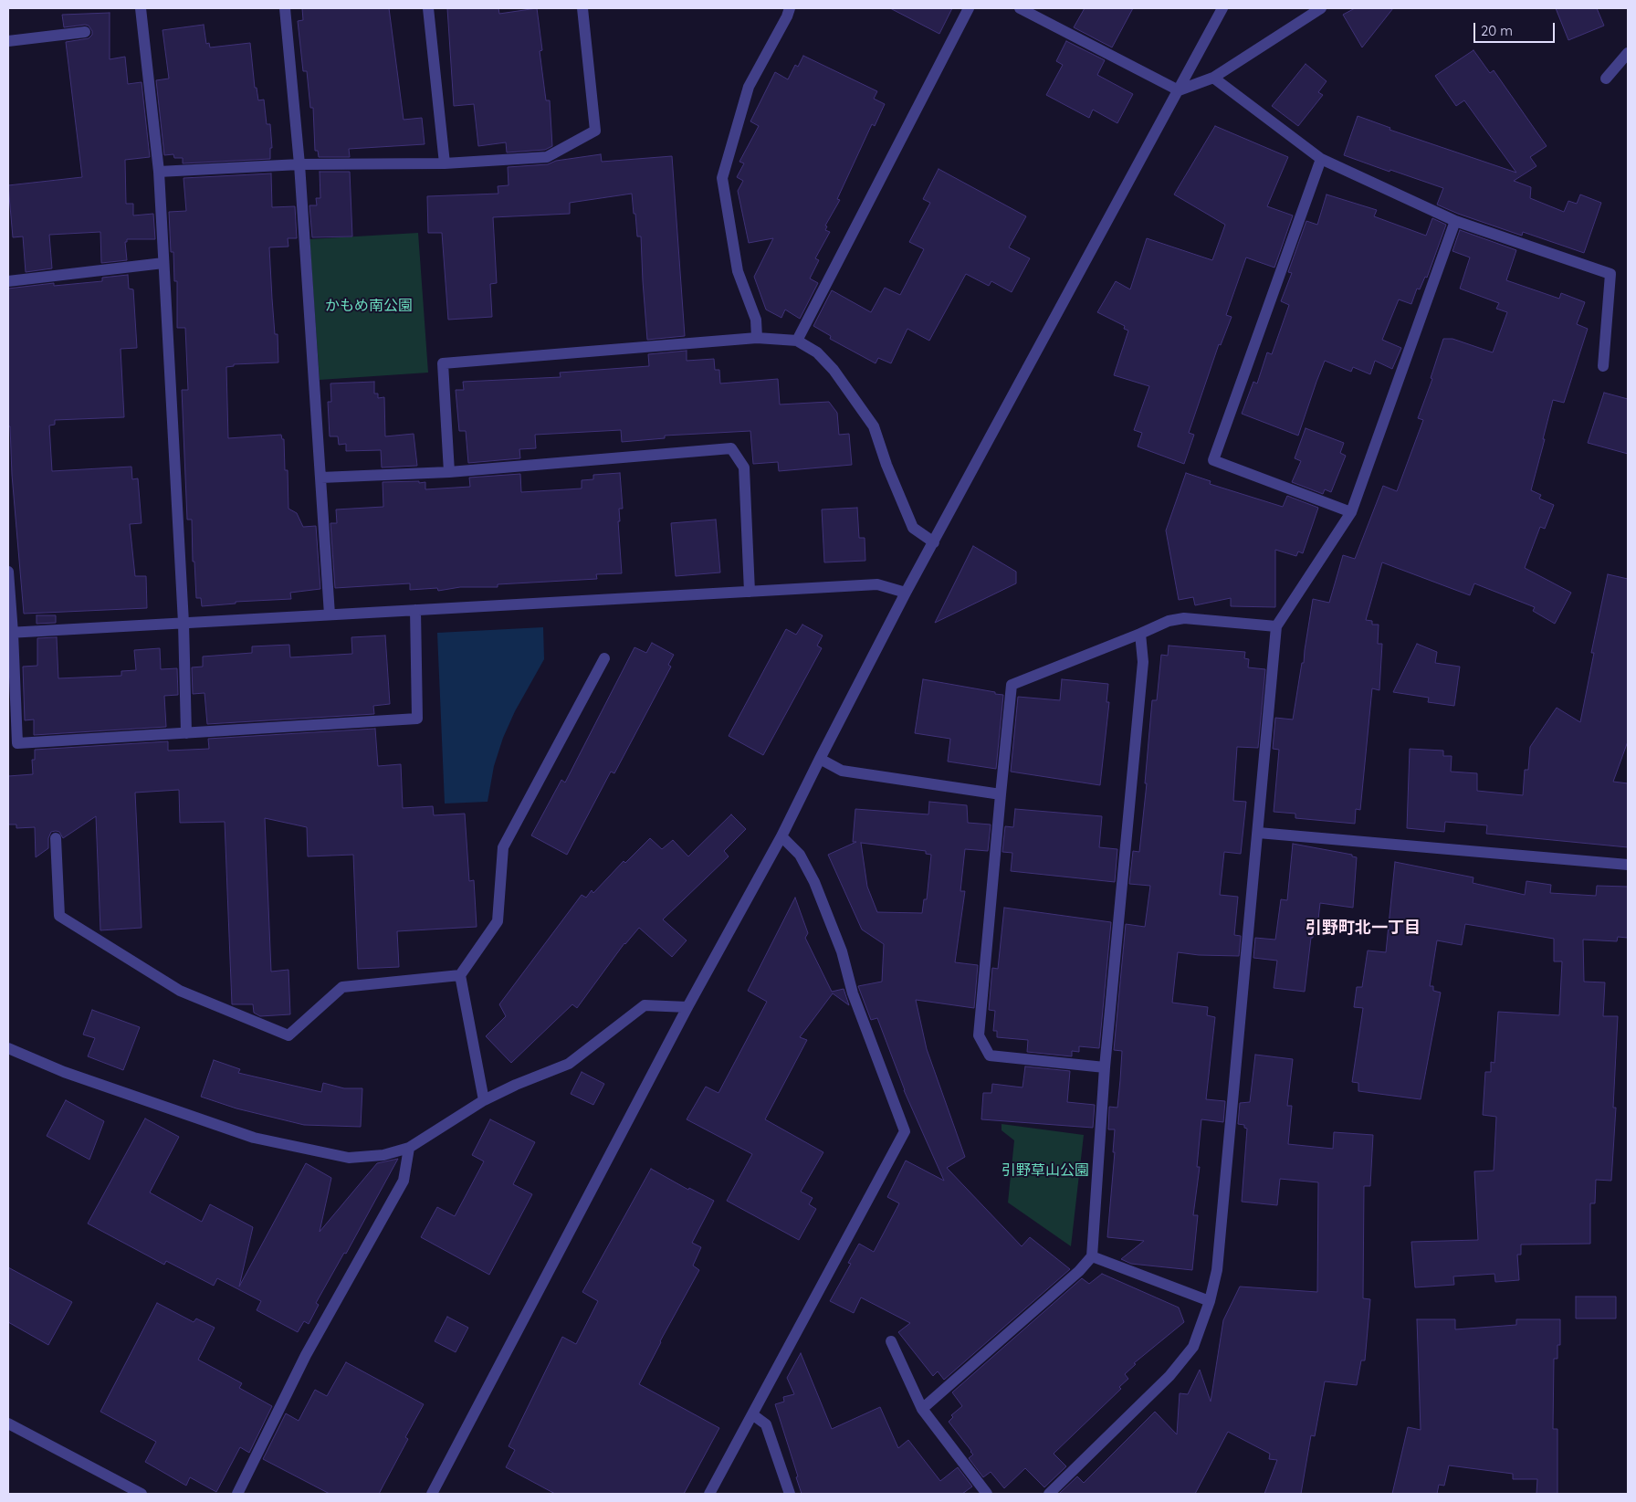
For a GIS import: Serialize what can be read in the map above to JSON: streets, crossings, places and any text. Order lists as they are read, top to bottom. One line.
{"districts":["引野町北一丁目"],"parks":["かもめ南公園","引野草山公園"],"scale_bar":"20 m"}
